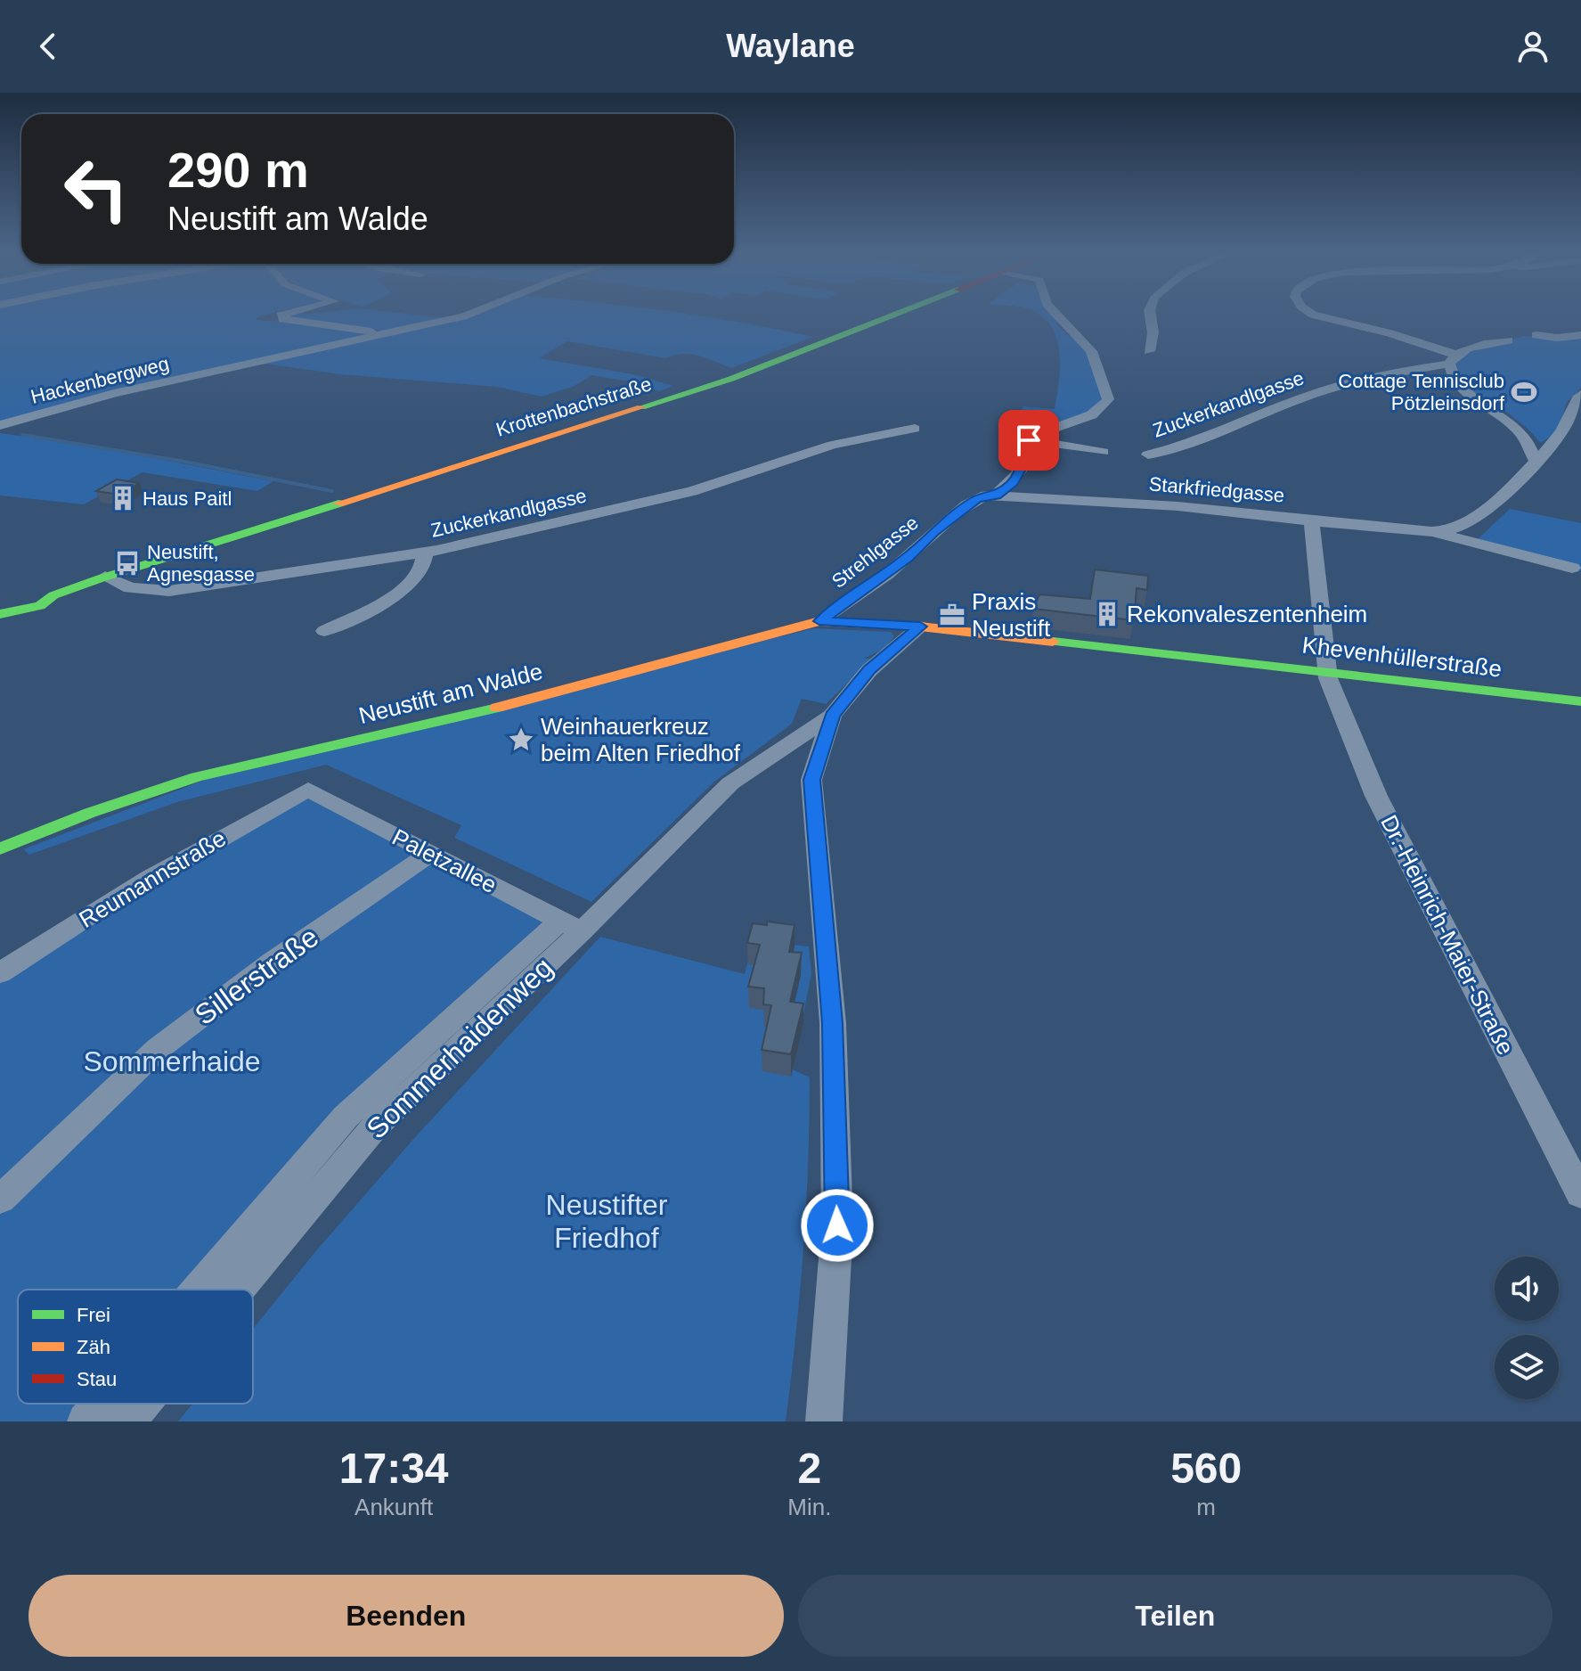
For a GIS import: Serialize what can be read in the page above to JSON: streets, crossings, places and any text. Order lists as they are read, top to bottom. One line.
{"streets":{"main road":["Krottenbachstraße","Khevenhüllerstraße","Neustift am Walde"],"street":["Hackenbergweg","Zuckerkandlgasse","Starkfriedgasse","Strehlgasse","Paletzallee","Reumannstraße","Dr.-Heinrich-Maier-Straße","Sillerstraße","Sommerhaidenweg"]},"crossings":[["Zuckerkandlgasse","Krottenbachstraße"],["Starkfriedgasse","Strehlgasse"],["Starkfriedgasse","Dr.-Heinrich-Maier-Straße"],["Strehlgasse","Neustift am Walde"],["Khevenhüllerstraße","Neustift am Walde"],["Khevenhüllerstraße","Dr.-Heinrich-Maier-Straße"],["Paletzallee","Reumannstraße"],["Paletzallee","Sillerstraße"],["Paletzallee","Sommerhaidenweg"]],"parks":["Sommerhaide","Neustifter Friedhof"],"places":{"sports":["Cottage Tennisclub Pötzleinsdorf"],"building":["Haus Paitl","Rekonvaleszentenheim"],"bus stop":["Neustift, Agnesgasse"],"office":["Praxis Neustift"],"place":["Weinhauerkreuz beim Alten Friedhof"]},"legend":["Frei","Zäh","Stau"],"page":{"header":"Waylane","turn":["290 m","Neustift am Walde"],"eta":["17:34","Ankunft","2","Min.","560","m"],"buttons":["Beenden","Teilen"]}}
